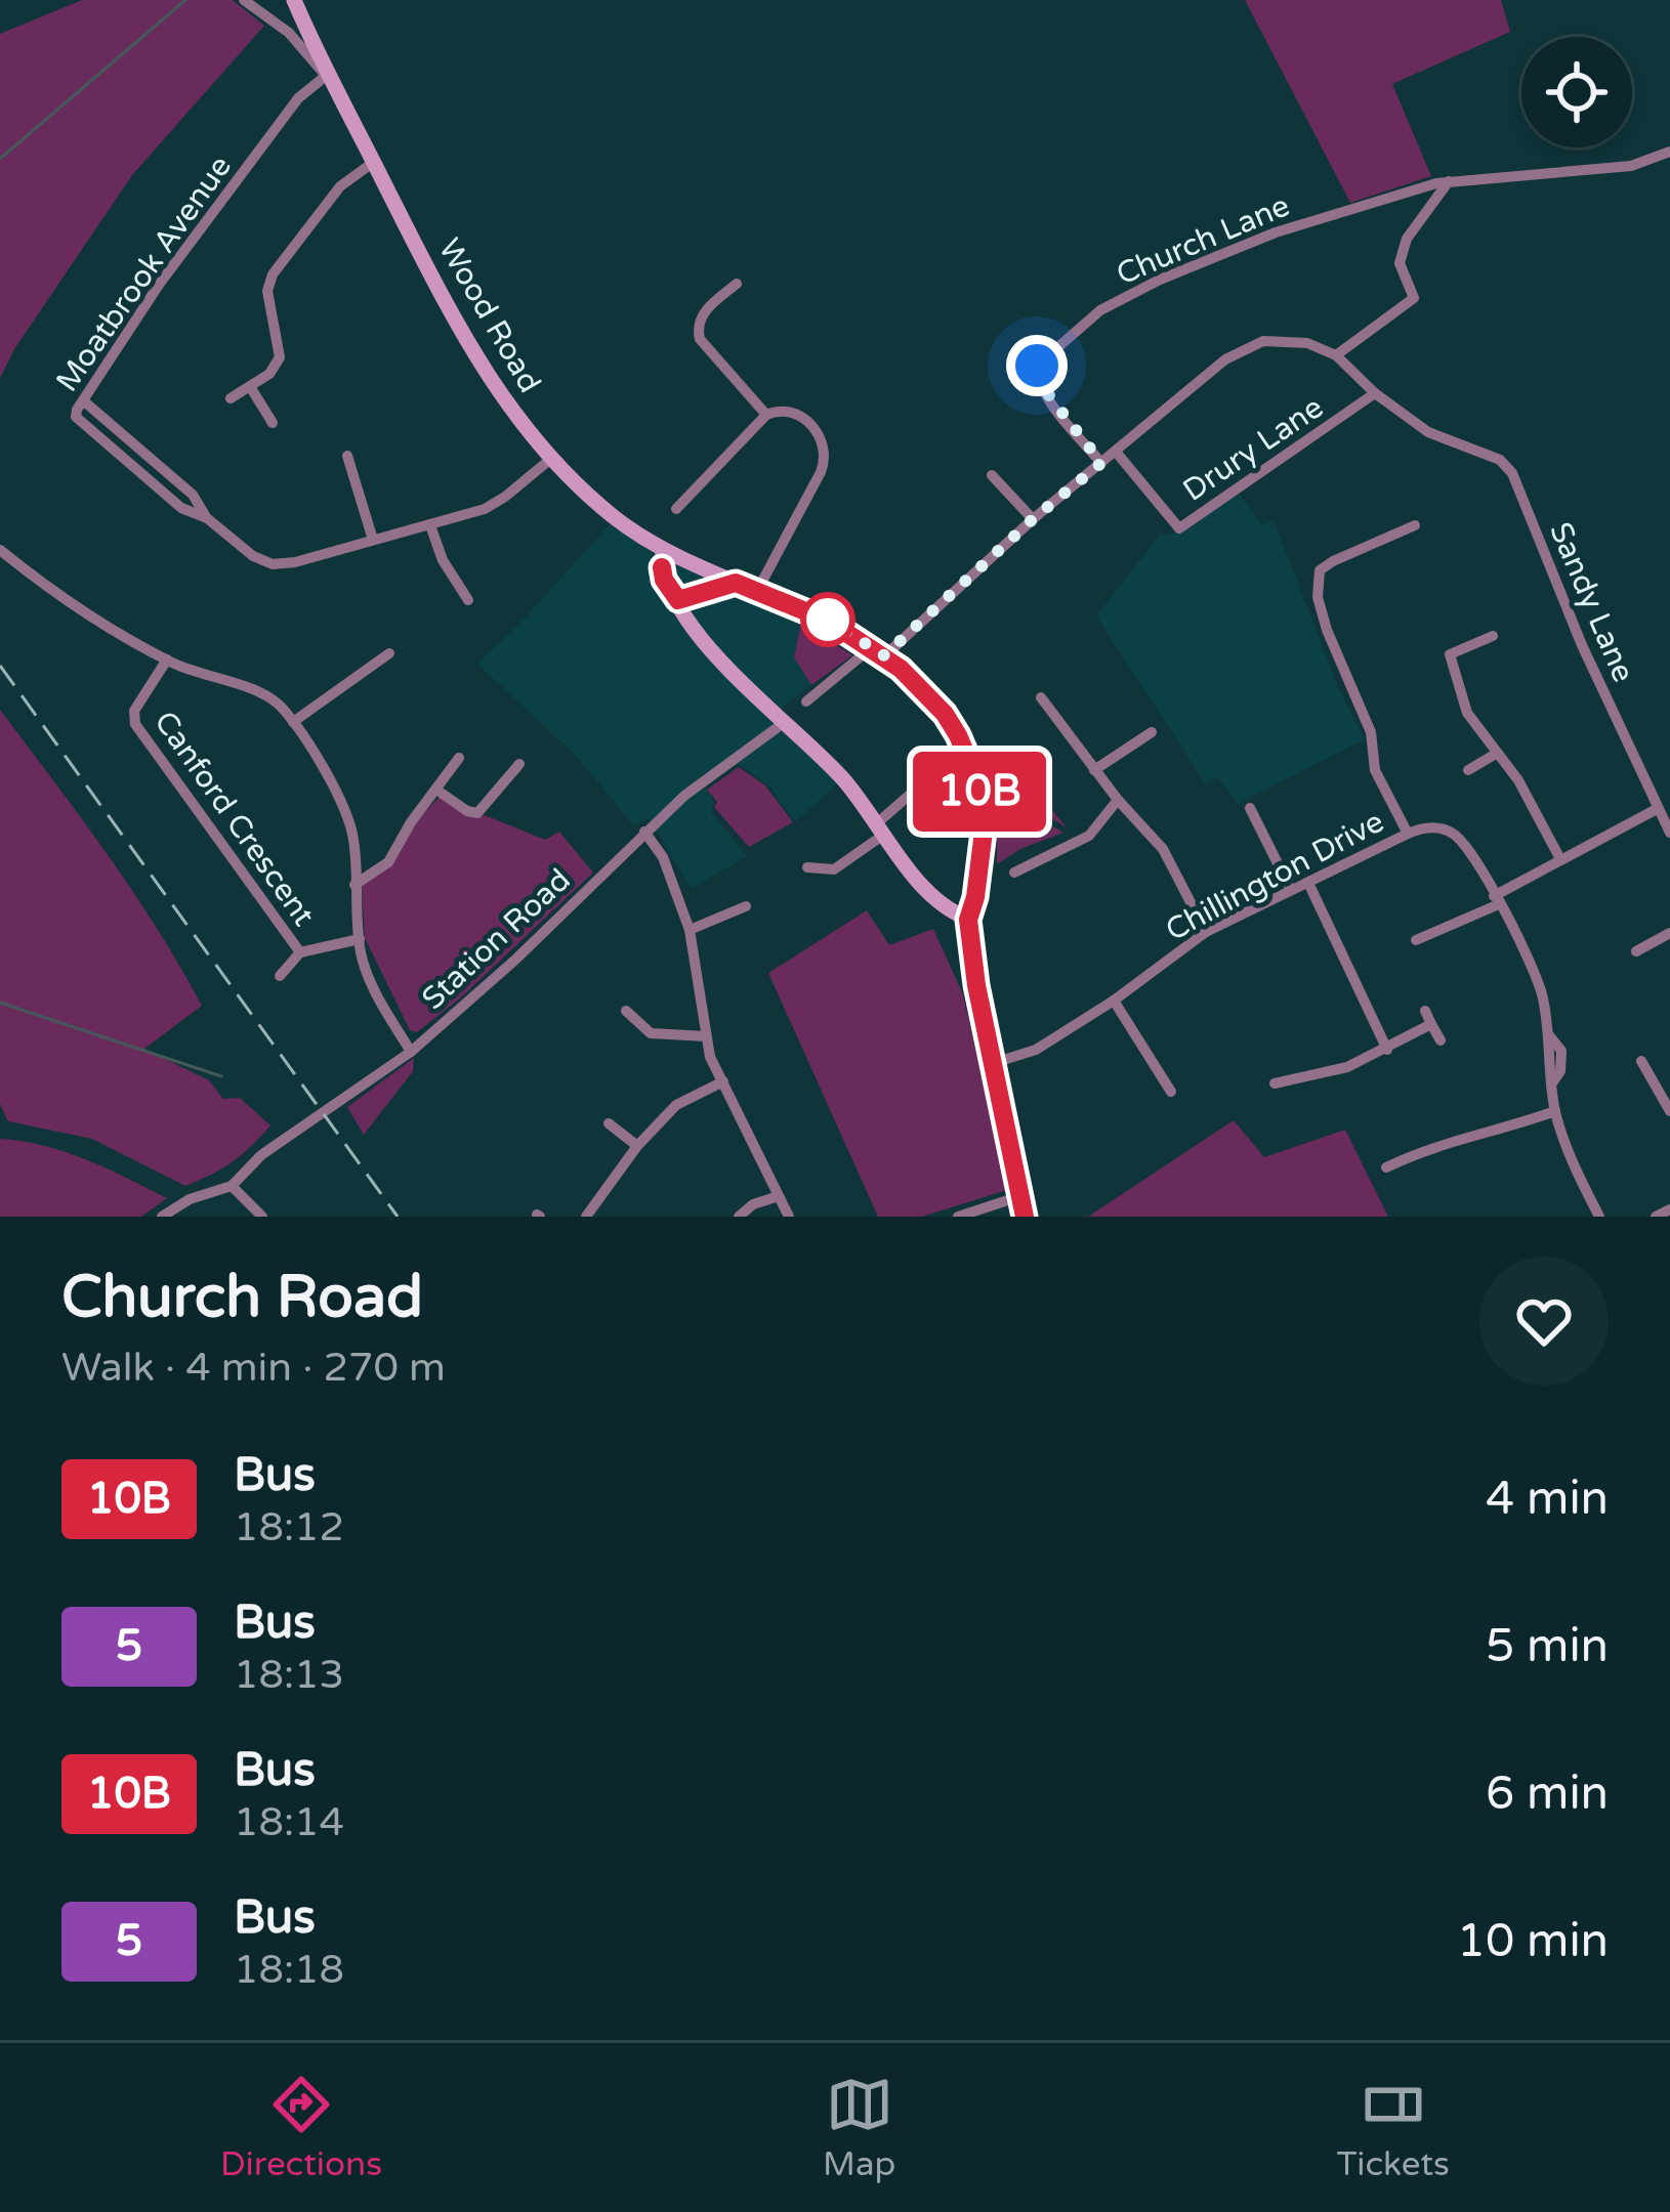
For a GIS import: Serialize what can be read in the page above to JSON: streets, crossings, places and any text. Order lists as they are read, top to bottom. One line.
{"streets":{"street":["Church Lane","Moatbrook Avenue","Wood Road","Drury Lane","Sandy Lane","Canford Crescent","Chillington Drive","Station Road"]},"crossings":[["Moatbrook Avenue","Wood Road"],["Wood Road","Chillington Drive"],["Drury Lane","Sandy Lane"]],"lines":["bus line 10B"],"page":{"on_map":"10B","heading":["Church Road","Walk · 4 min · 270 m"],"list":[{"mark":"10B","name":"Bus","note":"18:12","value":"4 min"},{"mark":"5","name":"Bus","note":"18:13","value":"5 min"},{"mark":"10B","name":"Bus","note":"18:14","value":"6 min"},{"mark":"5","name":"Bus","note":"18:18","value":"10 min"}],"tabs":["Directions","Map","Tickets"]}}
